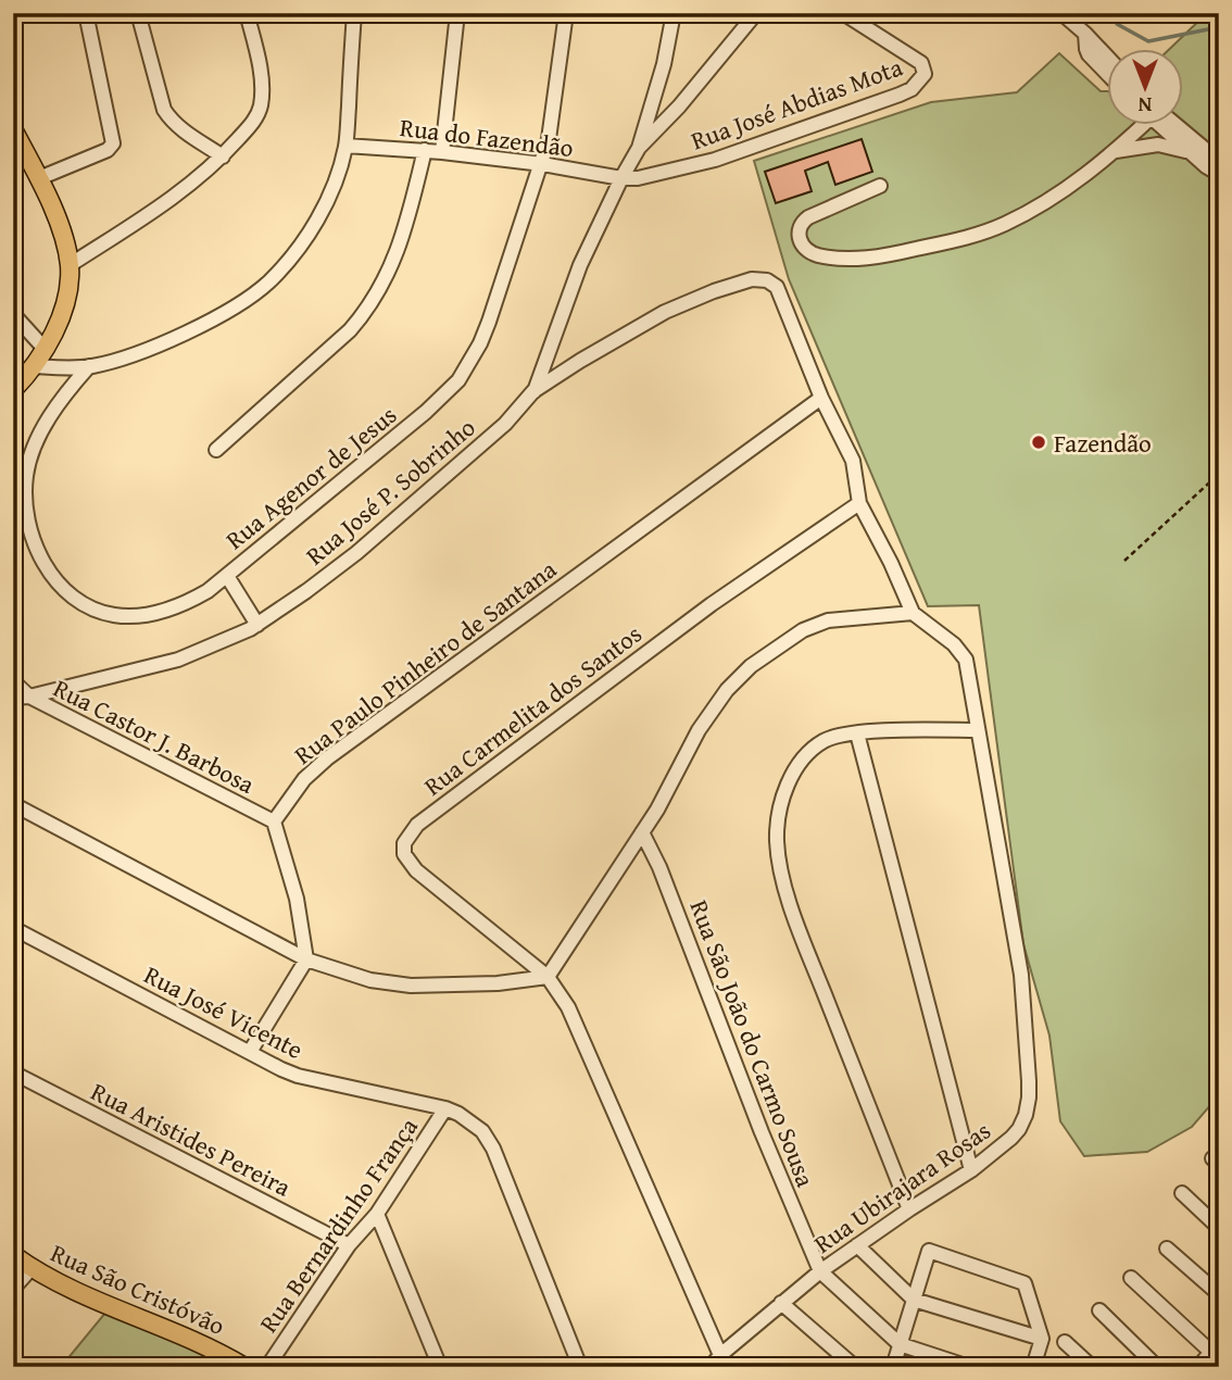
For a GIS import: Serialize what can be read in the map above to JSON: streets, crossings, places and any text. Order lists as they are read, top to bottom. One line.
{"streets":{"main road":["Rua São Cristóvão"],"street":["Rua José Abdias Mota","Rua do Fazendão","Rua Agenor de Jesus","Rua José P. Sobrinho","Rua Paulo Pinheiro de Santana","Rua Carmelita dos Santos","Rua Castor J. Barbosa","Rua José Vicente","Rua São João do Carmo Sousa","Rua Aristides Pereira","Rua Ubirajara Rosas","Rua Bernardinho França"]},"crossings":[["Rua José Abdias Mota","Rua do Fazendão"],["Rua do Fazendão","Rua Agenor de Jesus"],["Rua José P. Sobrinho","Rua Paulo Pinheiro de Santana"],["Rua José P. Sobrinho","Rua Castor J. Barbosa"],["Rua Paulo Pinheiro de Santana","Rua Castor J. Barbosa"],["Rua José Vicente","Rua Bernardinho França"],["Rua São João do Carmo Sousa","Rua Ubirajara Rosas"],["Rua Aristides Pereira","Rua Bernardinho França"]],"places":["Fazendão"],"north":"bottom"}
